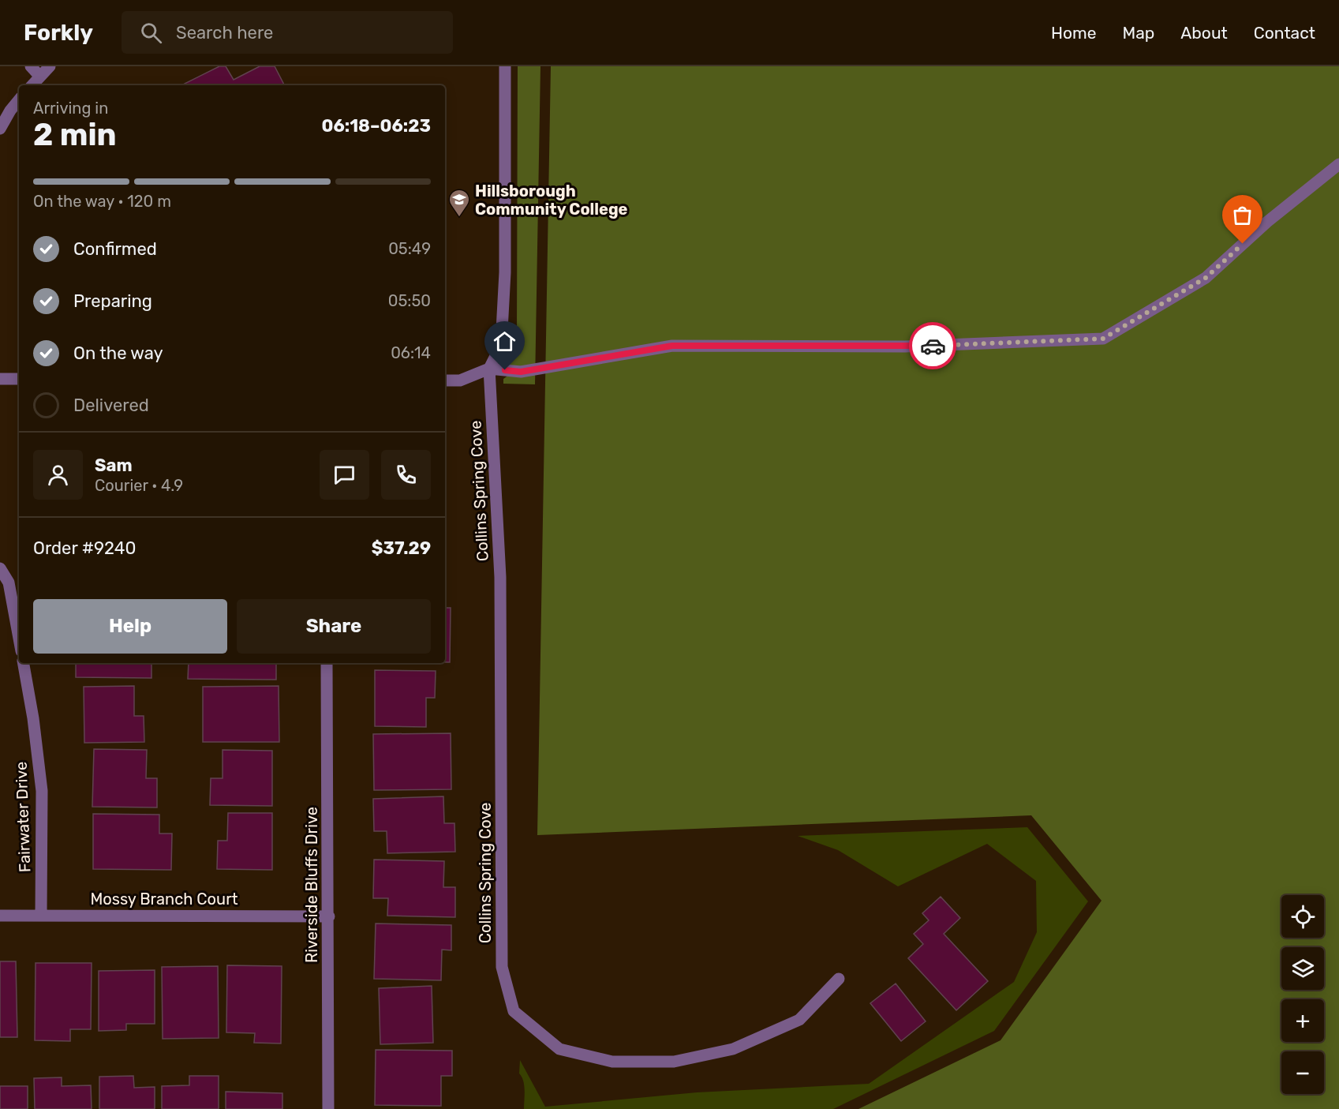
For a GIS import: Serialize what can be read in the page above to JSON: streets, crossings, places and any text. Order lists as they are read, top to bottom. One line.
{"streets":{"street":["Collins Spring Cove","Fairwater Drive","Riverside Bluffs Drive","Mossy Branch Court"]},"crossings":[["Fairwater Drive","Mossy Branch Court"],["Riverside Bluffs Drive","Mossy Branch Court"]],"places":{"school or university":["Hillsborough Community College"]},"page":{"header":"Forkly","search":"Search here","nav":["Home","Map","About","Contact"],"heading":["2 min","Arriving in","06:18–06:23"],"panel":["Sam","Courier · 4.9","Order #9240","$37.29"],"bar":"On the way · 120 m","list":[["Confirmed","05:49"],["Preparing","05:50"],["On the way","06:14"],"Delivered"],"buttons":["Help","Share"],"map_buttons":["+","−"]}}
